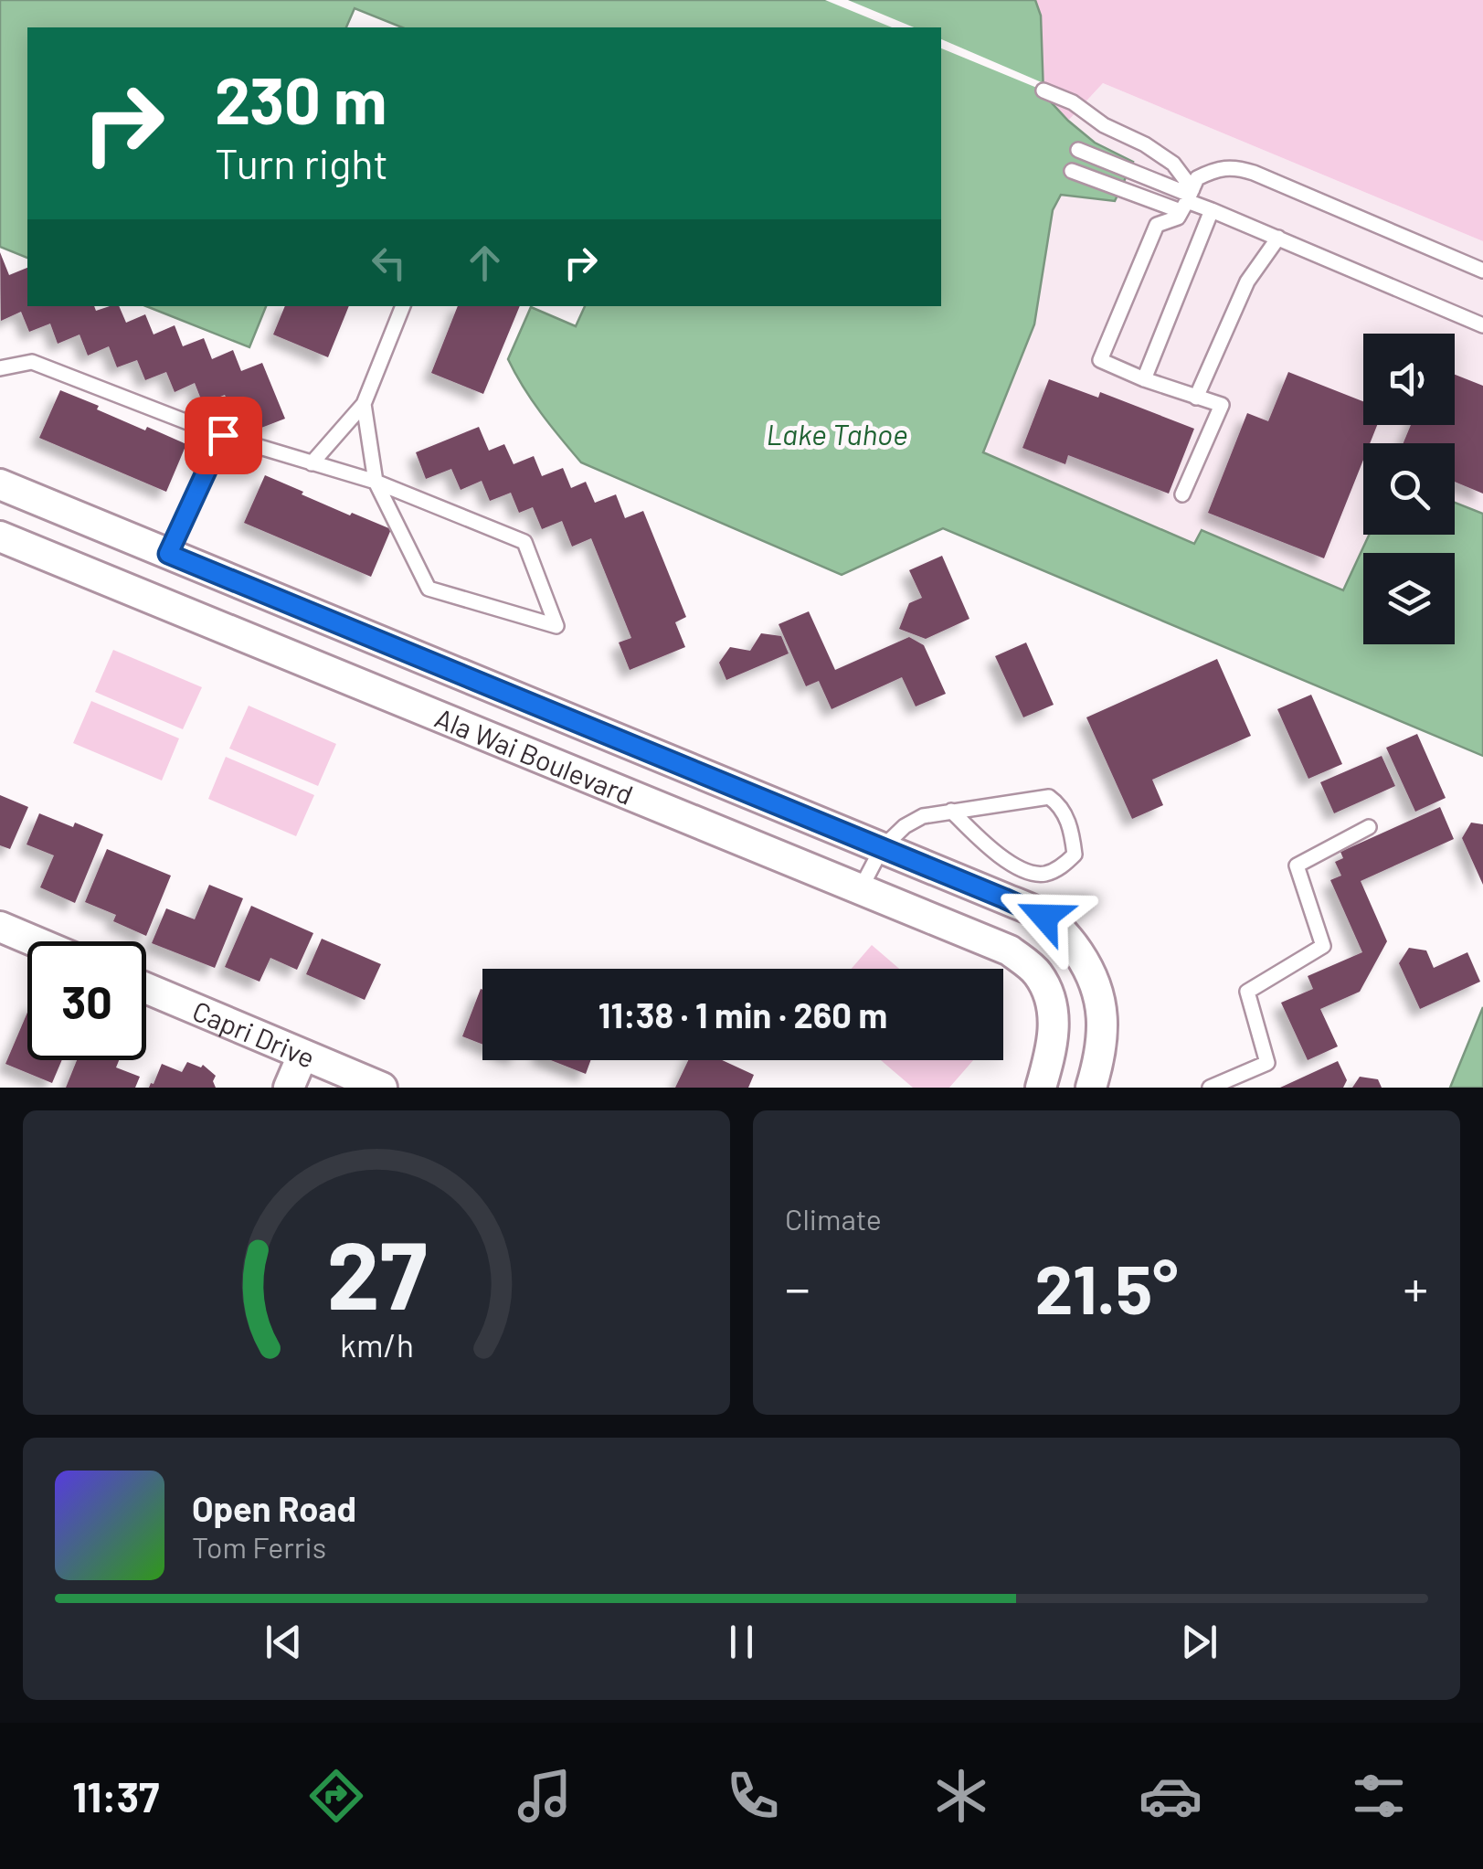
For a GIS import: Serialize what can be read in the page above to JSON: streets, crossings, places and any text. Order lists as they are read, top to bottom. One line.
{"streets":{"street":["Ala Wai Boulevard","Capri Drive"]},"water":["Lake Tahoe"],"page":{"turn":["230 m","Turn right"],"limit":"30","trip":"11:38 · 1 min · 260 m","tile":"Climate","heat":["−","21.5°","+"],"song":["Open Road","Tom Ferris"],"tabs":"11:37","gauge":["27","km/h"]}}
